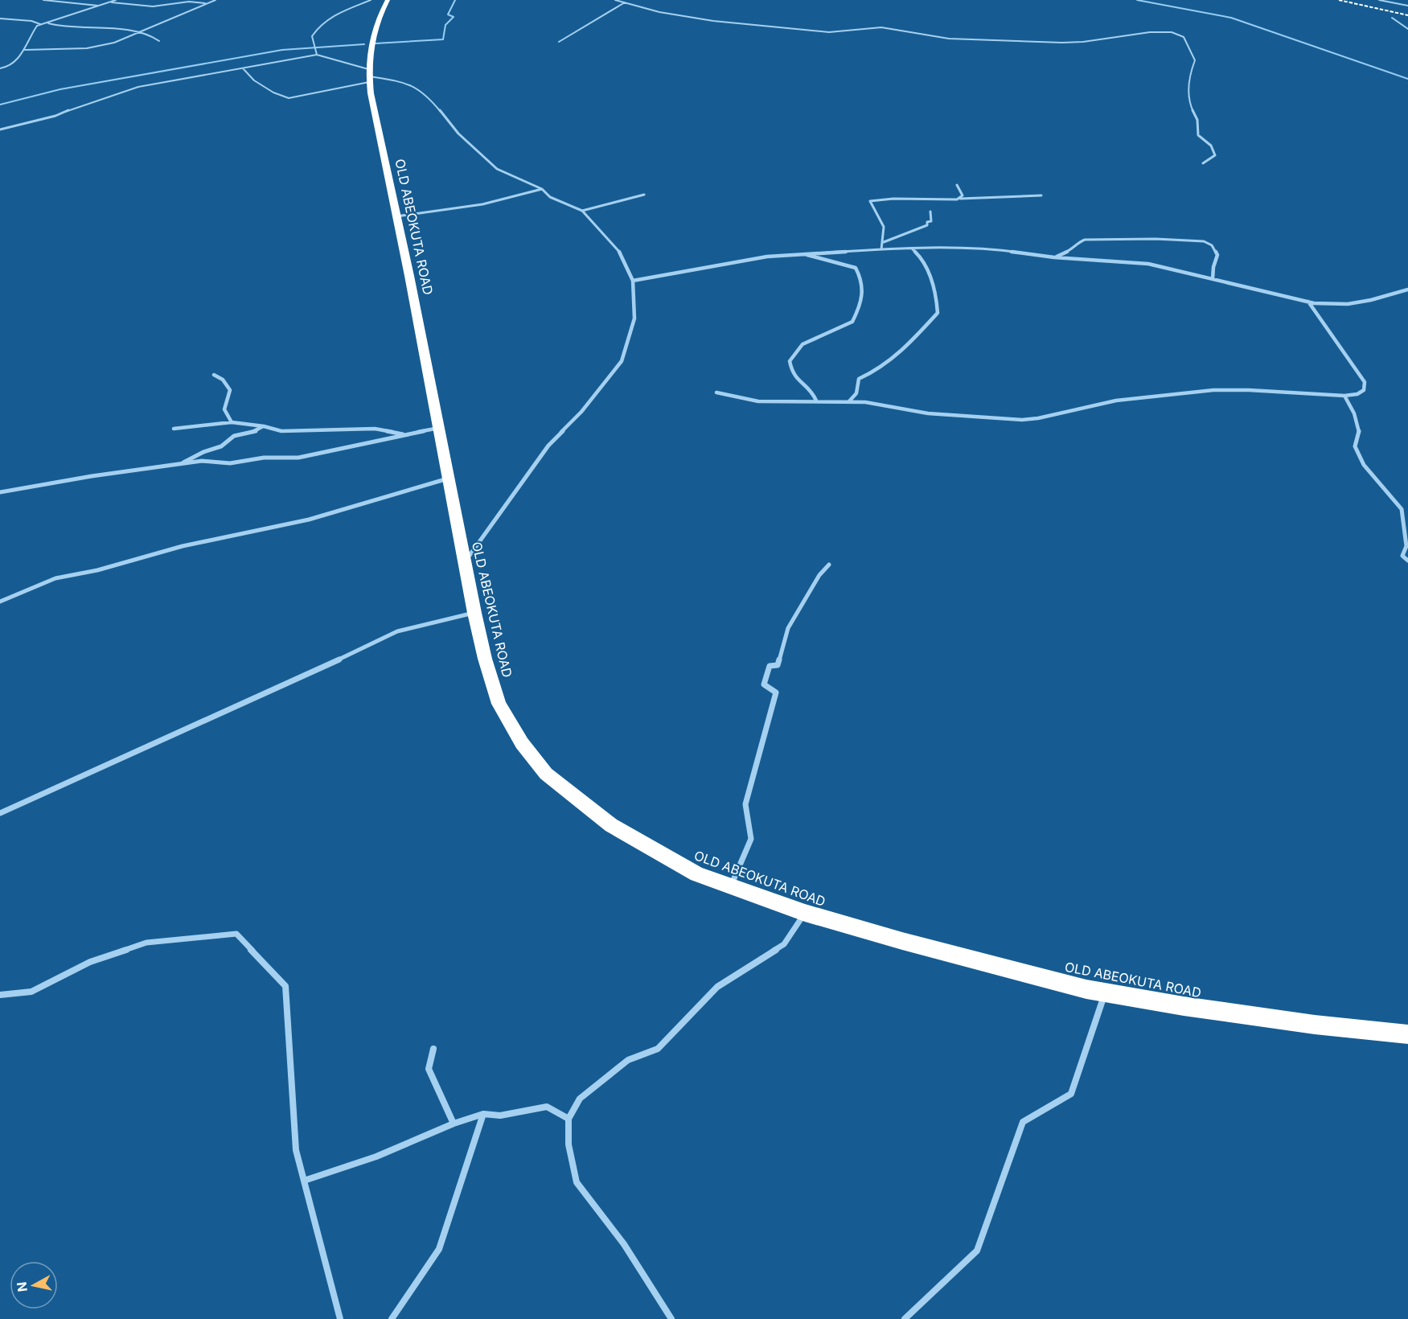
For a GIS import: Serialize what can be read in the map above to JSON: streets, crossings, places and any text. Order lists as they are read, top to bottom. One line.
{"streets":{"highway":["OLD ABEOKUTA ROAD"]},"north":"left"}
